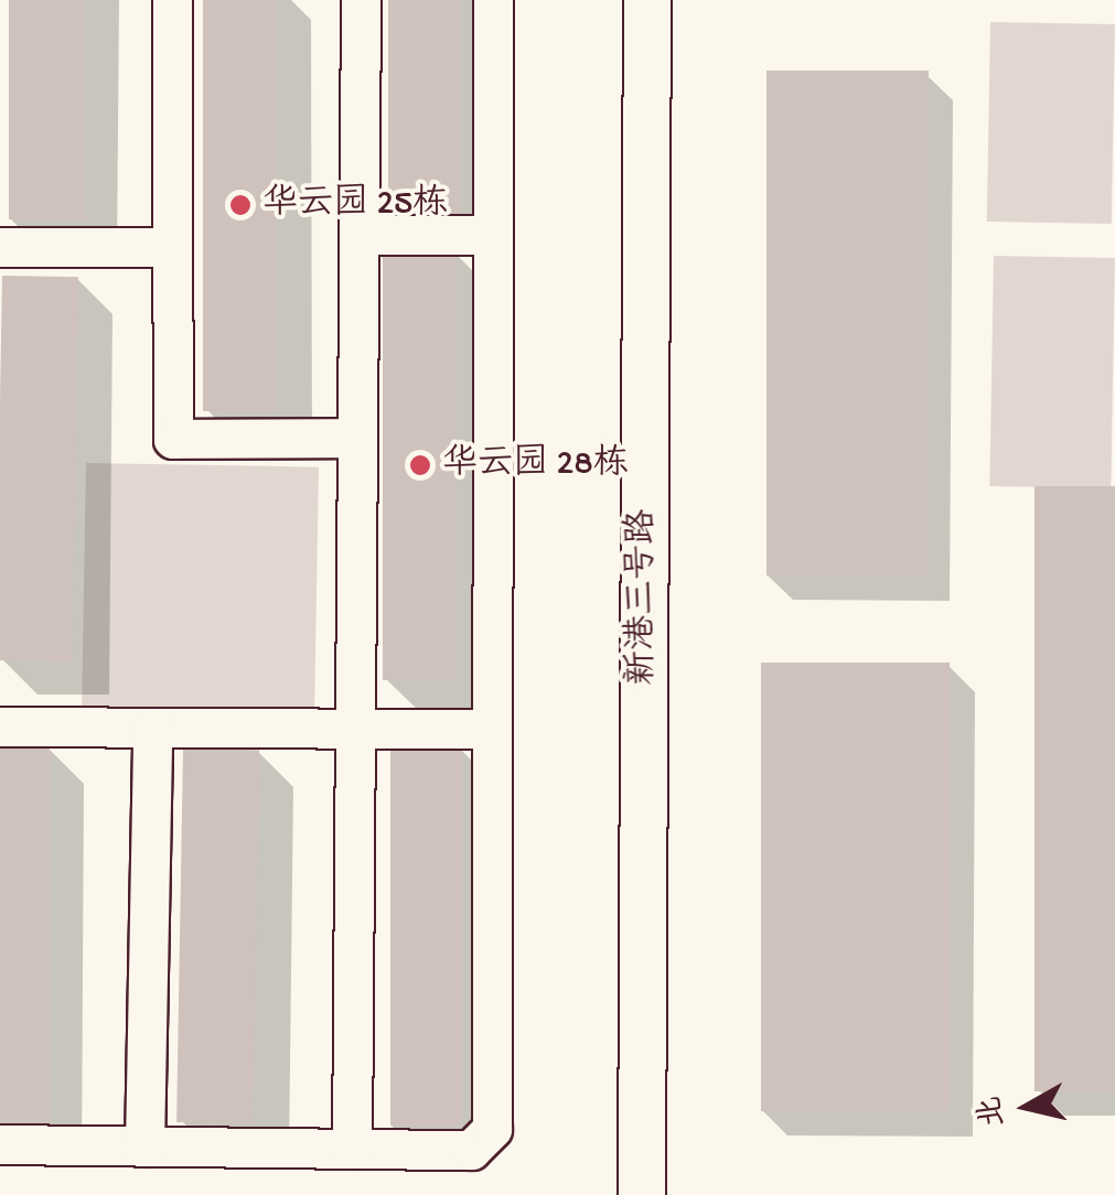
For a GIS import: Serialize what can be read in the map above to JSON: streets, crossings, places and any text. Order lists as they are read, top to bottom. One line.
{"streets":{"main road":["新港三号路"]},"places":["华云园 25栋","华云园 28栋"],"north":"left"}
